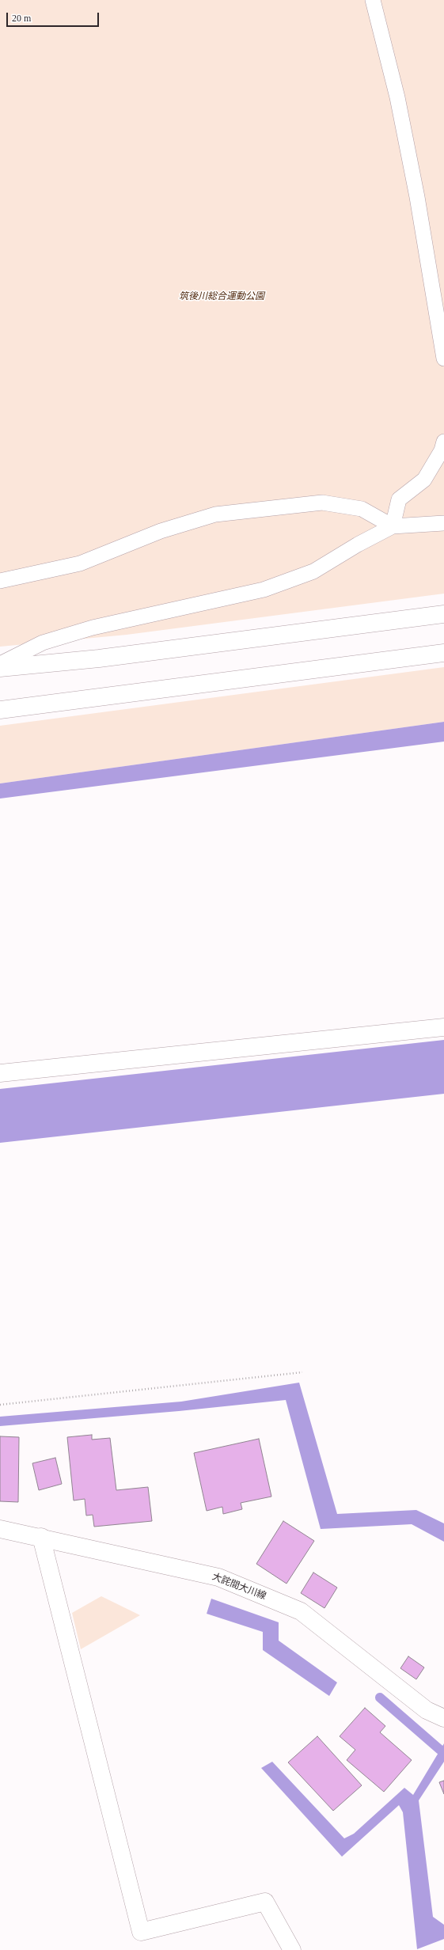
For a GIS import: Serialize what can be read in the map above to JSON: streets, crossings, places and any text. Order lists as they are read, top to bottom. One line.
{"streets":{"street":["大詫間大川線"]},"parks":["筑後川総合運動公園"],"scale_bar":"20 m"}
